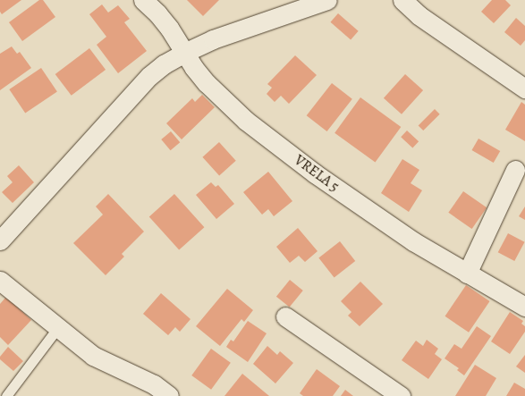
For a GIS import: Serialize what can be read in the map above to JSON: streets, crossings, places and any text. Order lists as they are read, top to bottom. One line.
{"streets":{"street":["VRELA 5"]}}
